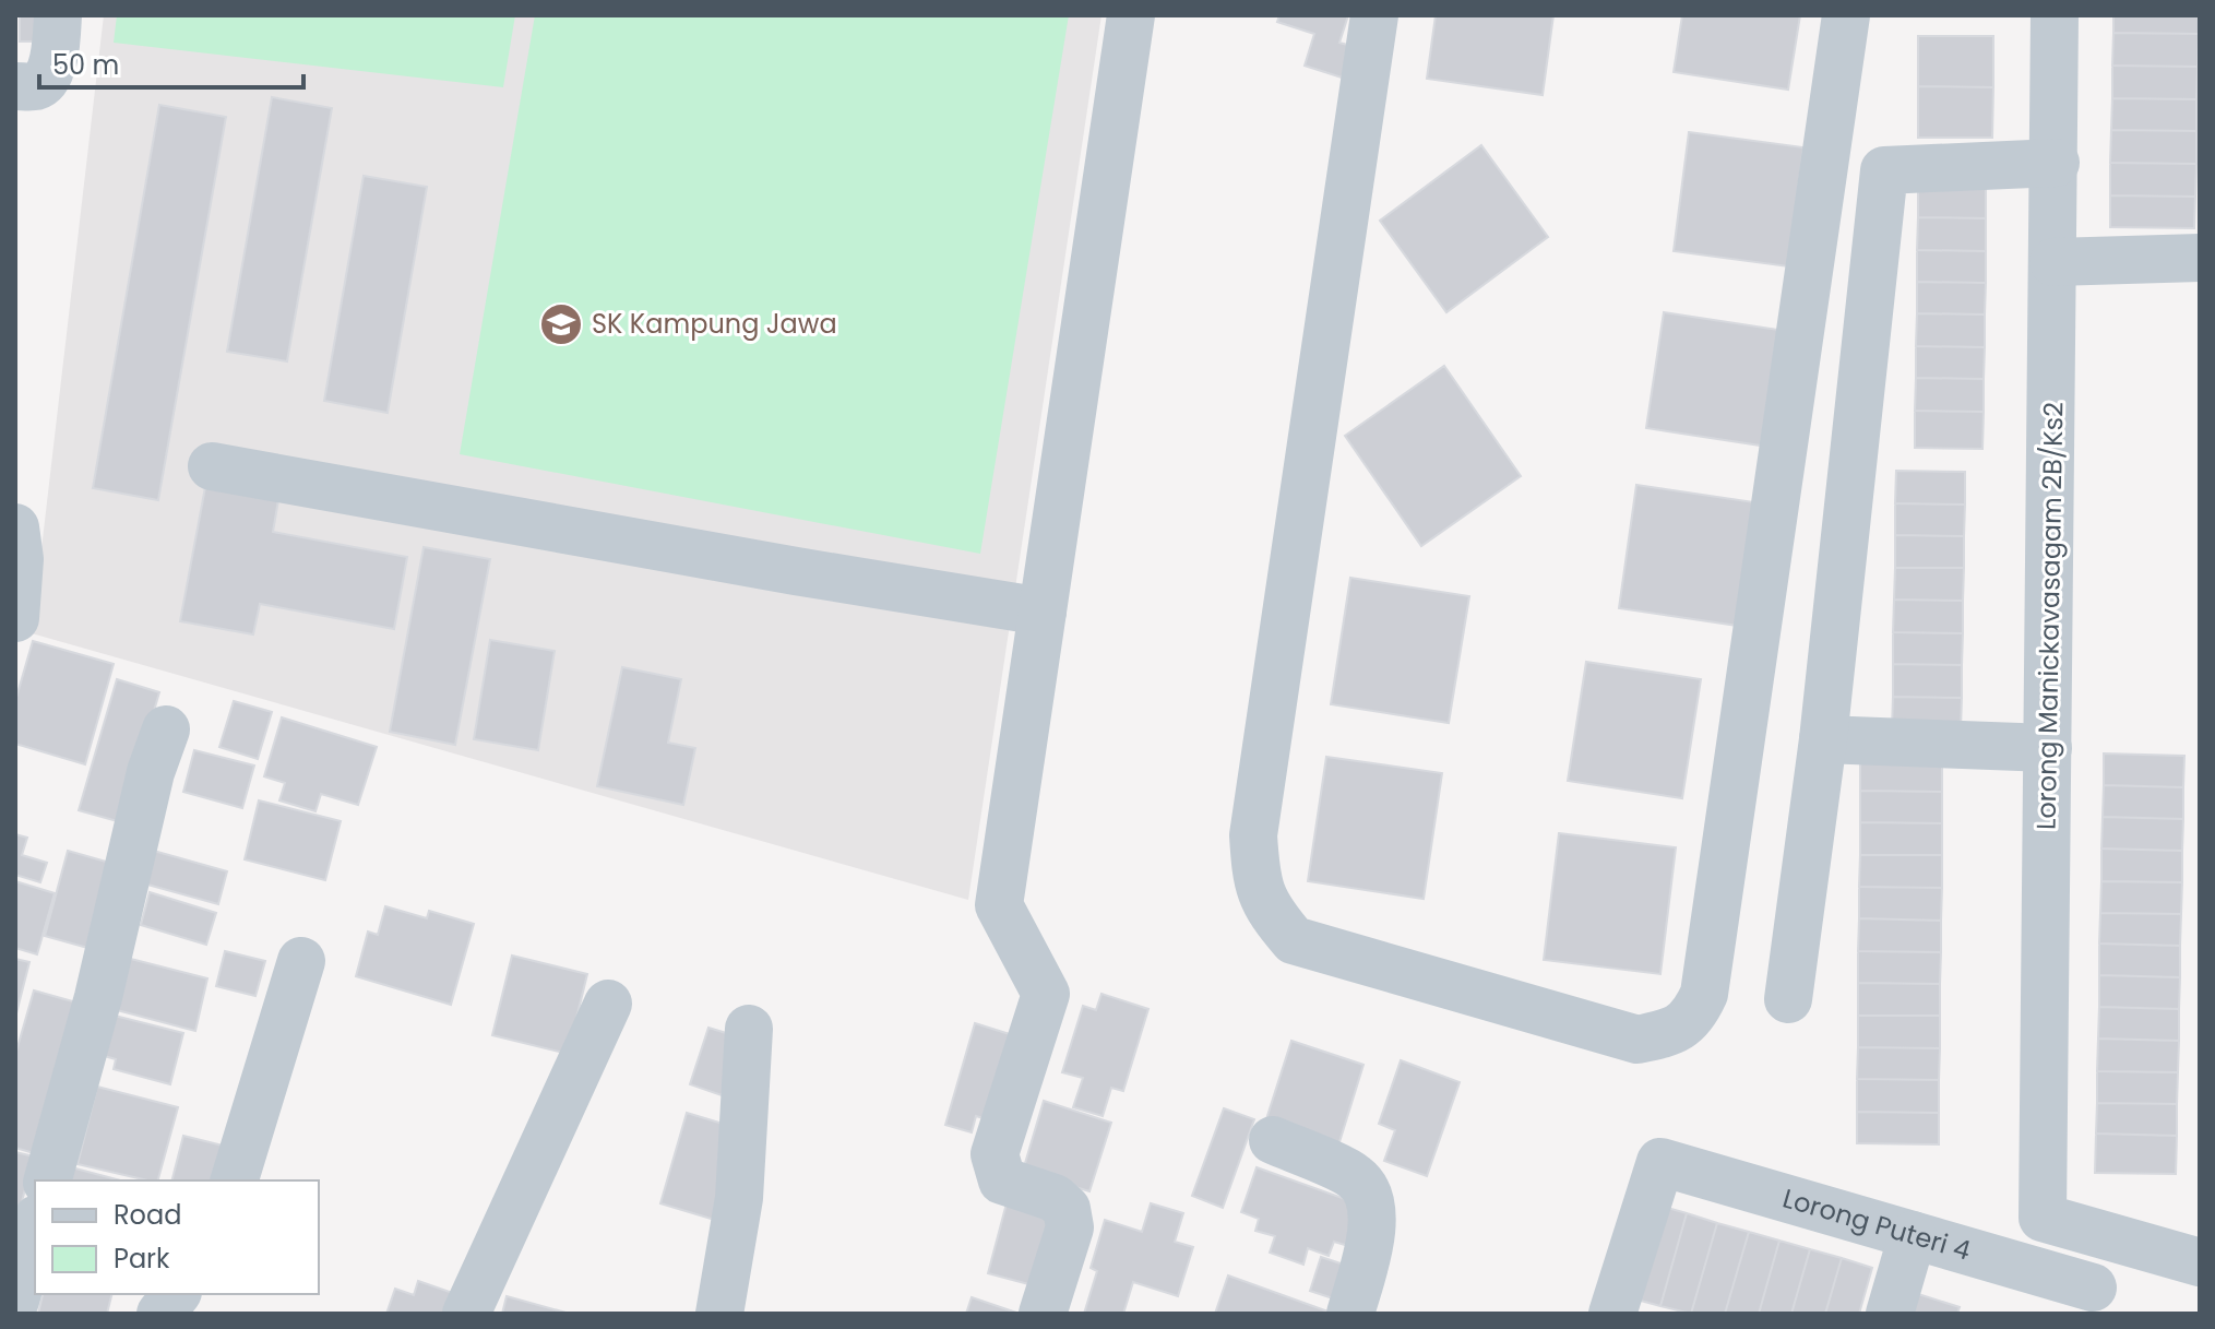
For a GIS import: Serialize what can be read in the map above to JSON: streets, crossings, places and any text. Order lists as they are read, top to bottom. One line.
{"streets":{"street":["Lorong Manickavasagam 2B/Ks2","Lorong Puteri 4"]},"places":{"school or university":["SK Kampung Jawa"]},"legend":["Road","Park"],"scale_bar":"50 m"}
